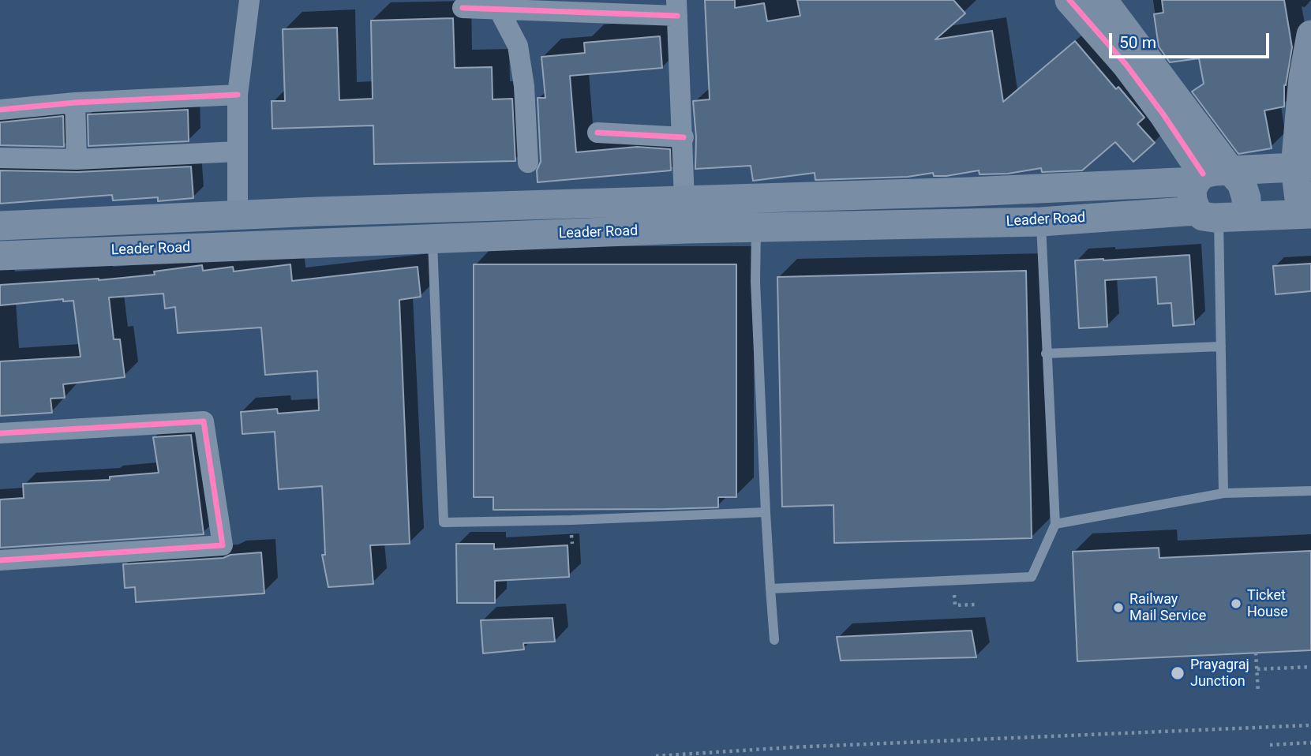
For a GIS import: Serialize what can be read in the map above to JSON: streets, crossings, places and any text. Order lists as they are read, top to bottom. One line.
{"streets":{"main road":["Leader Road"]},"places":["Ticket House","Railway Mail Service","Prayagraj Junction"],"scale_bar":"50 m"}
